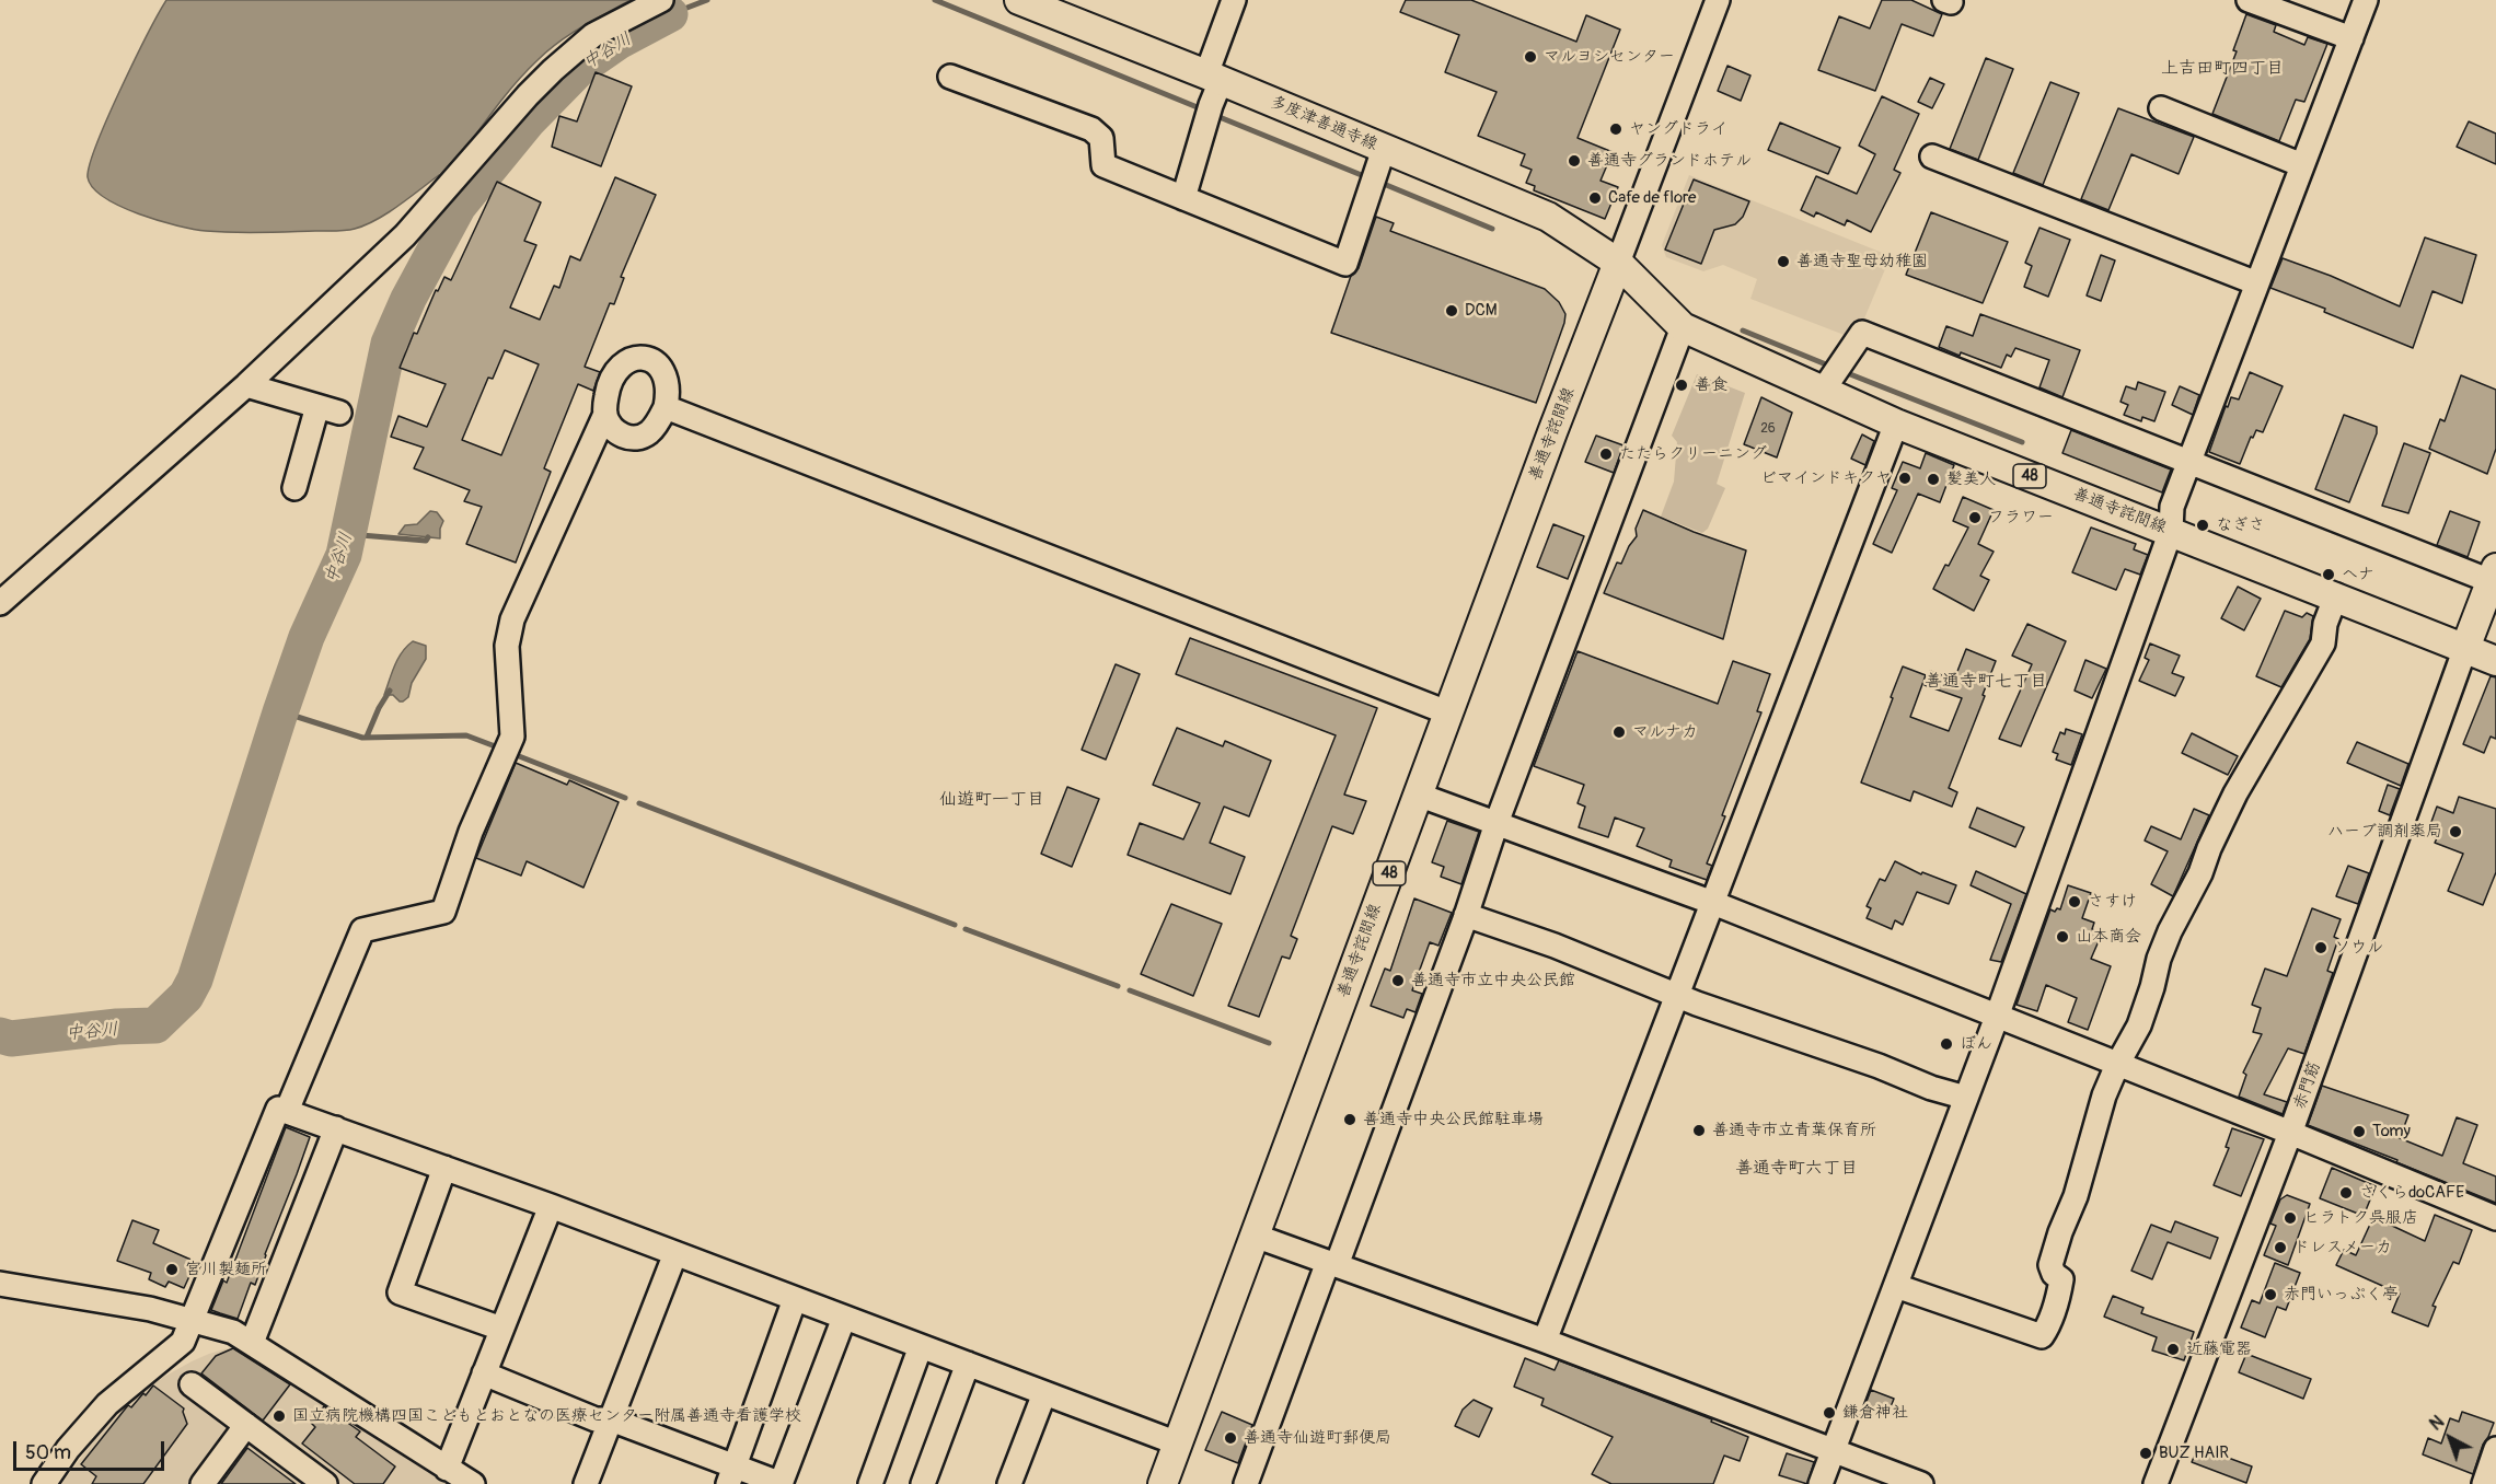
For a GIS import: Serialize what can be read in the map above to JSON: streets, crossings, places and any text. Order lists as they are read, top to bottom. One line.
{"streets":{"main road":["多度津善通寺線","善通寺詫間線","48"],"street":["赤門筋"]},"crossings":[["多度津善通寺線","善通寺詫間線"],["善通寺詫間線","赤門筋"]],"districts":["上吉田町四丁目","善通寺町七丁目","仙遊町一丁目","善通寺町六丁目"],"water":["中谷川"],"places":["マルヨシセンター","ヤングドライ","善通寺グランドホテル","Cafe de flore","善通寺聖母幼稚園","DCM","善食","たたらクリーニング","ビマインドキクヤ","髪美人","フラワー","なぎさ","ヘナ","マルナカ","ハーブ調剤薬局","さすけ","山本商会","ソウル","善通寺市立中央公民館","ぼん","善通寺中央公民館駐車場","善通寺市立青葉保育所","Tomy","さくらdoCAFE","ヒラトク呉服店","ドレスメーカ","宮川製麺所","赤門いっぷく亭","近藤電器","鎌倉神社","国立病院機構四国こどもとおとなの医療センター附属善通寺看護学校","善通寺仙遊町郵便局","BUZ HAIR"],"house_numbers":["26"],"scale_bar":"50 m","north":"top left"}
